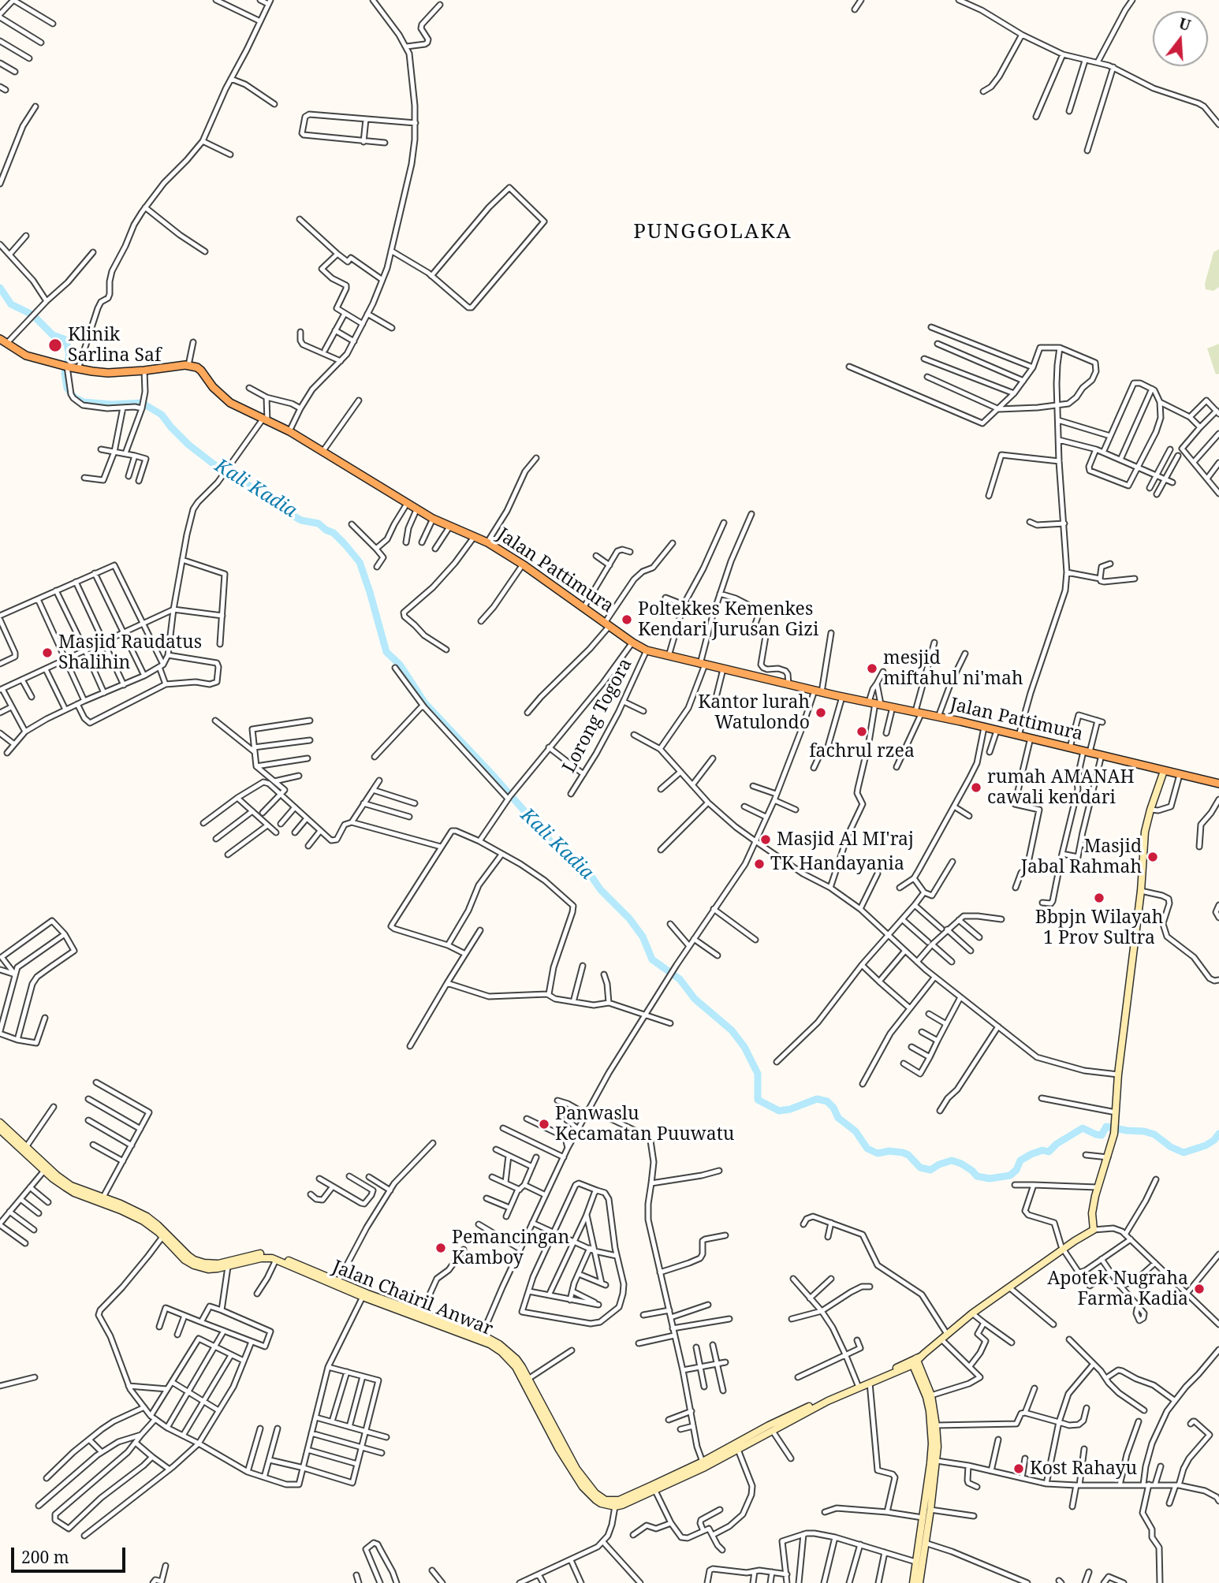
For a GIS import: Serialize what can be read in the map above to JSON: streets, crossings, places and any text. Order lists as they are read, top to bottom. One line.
{"streets":{"highway":["Jalan Pattimura"],"main road":["Jalan Chairil Anwar"],"street":["Lorong Togora"]},"crossings":[["Jalan Pattimura","Lorong Togora"]],"districts":["PUNGGOLAKA"],"water":["Kali Kadia"],"places":["Klinik Sarlina Saf","Poltekkes Kemenkes Kendari Jurusan Gizi","Masjid Raudatus Shalihin","mesjid miftahul ni'mah","Kantor lurah Watulondo","fachrul rzea","rumah AMANAH cawali kendari","Masjid Al MI'raj","Masjid Jabal Rahmah","TK Handayania","Bbpjn Wilayah 1 Prov Sultra","Panwaslu Kecamatan Puuwatu","Pemancingan Kamboy","Apotek Nugraha Farma Kadia","Kost Rahayu"],"scale_bar":"200 m","north":"top"}
